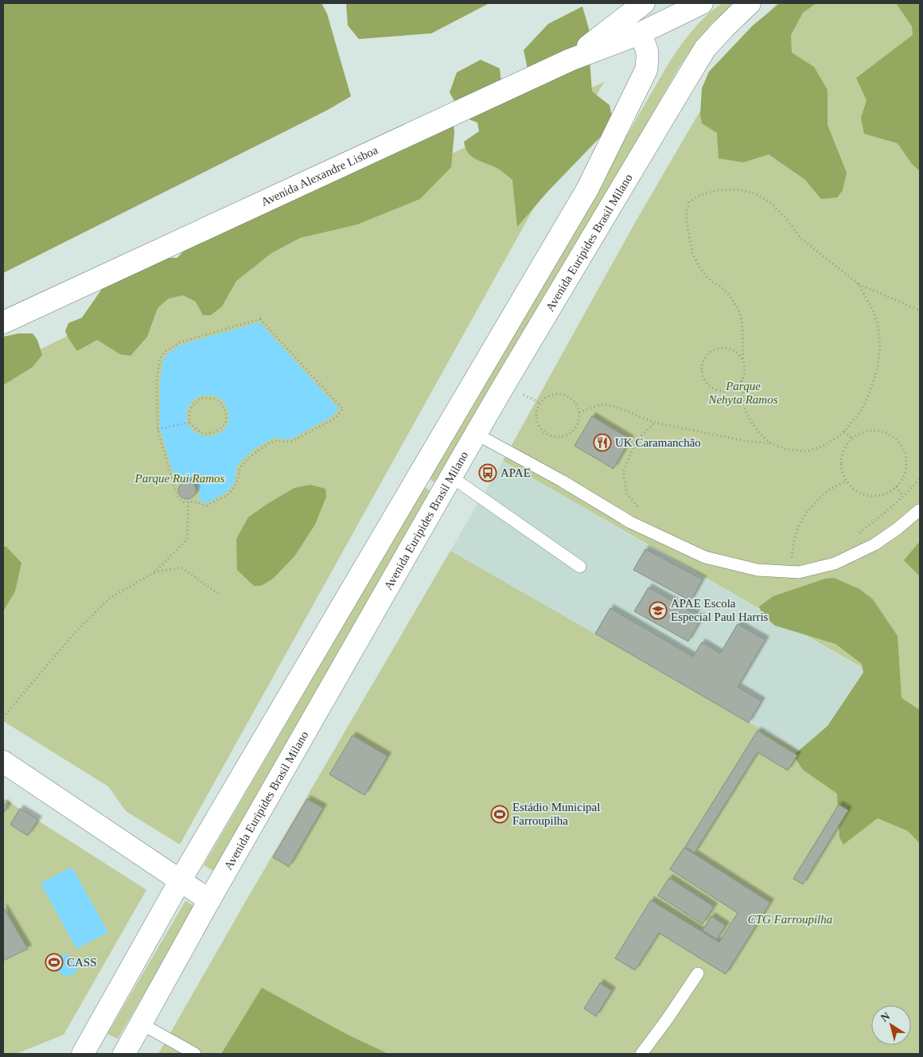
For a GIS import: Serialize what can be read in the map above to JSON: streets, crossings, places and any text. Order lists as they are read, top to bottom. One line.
{"streets":{"main road":["Avenida Alexandre Lisboa","Avenida Euripides Brasil Milano"]},"parks":["Parque Nehyta Ramos","Parque Rui Ramos","CTG Farroupilha"],"places":{"restaurant":["UK Caramanchão"],"bus stop":["APAE"],"school or university":["APAE Escola Especial Paul Harris"],"sports":["Estádio Municipal Farroupilha","CASS"]},"north":"top left"}
